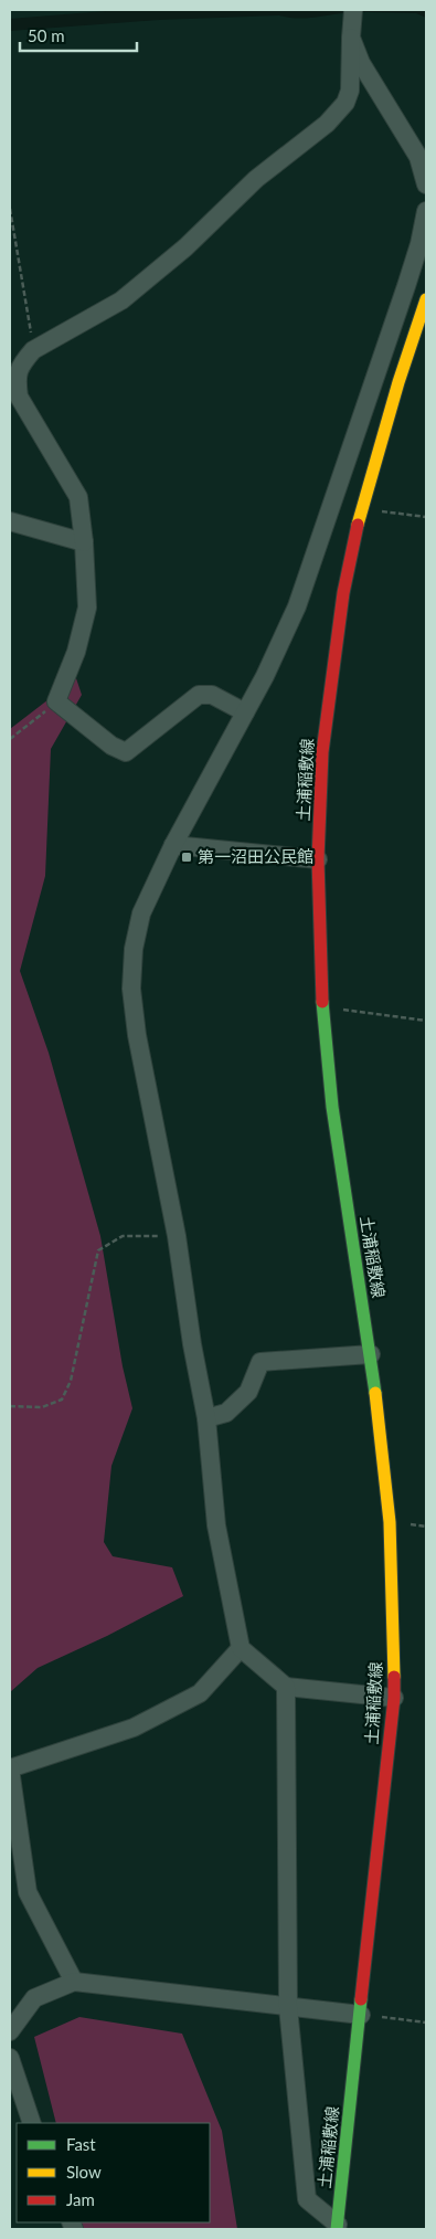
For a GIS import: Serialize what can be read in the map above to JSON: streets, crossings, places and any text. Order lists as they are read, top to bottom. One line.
{"streets":{"main road":["土浦稲敷線"]},"places":{"transit":["第一沼田公民館"]},"legend":["Fast","Slow","Jam"],"scale_bar":"50 m"}
